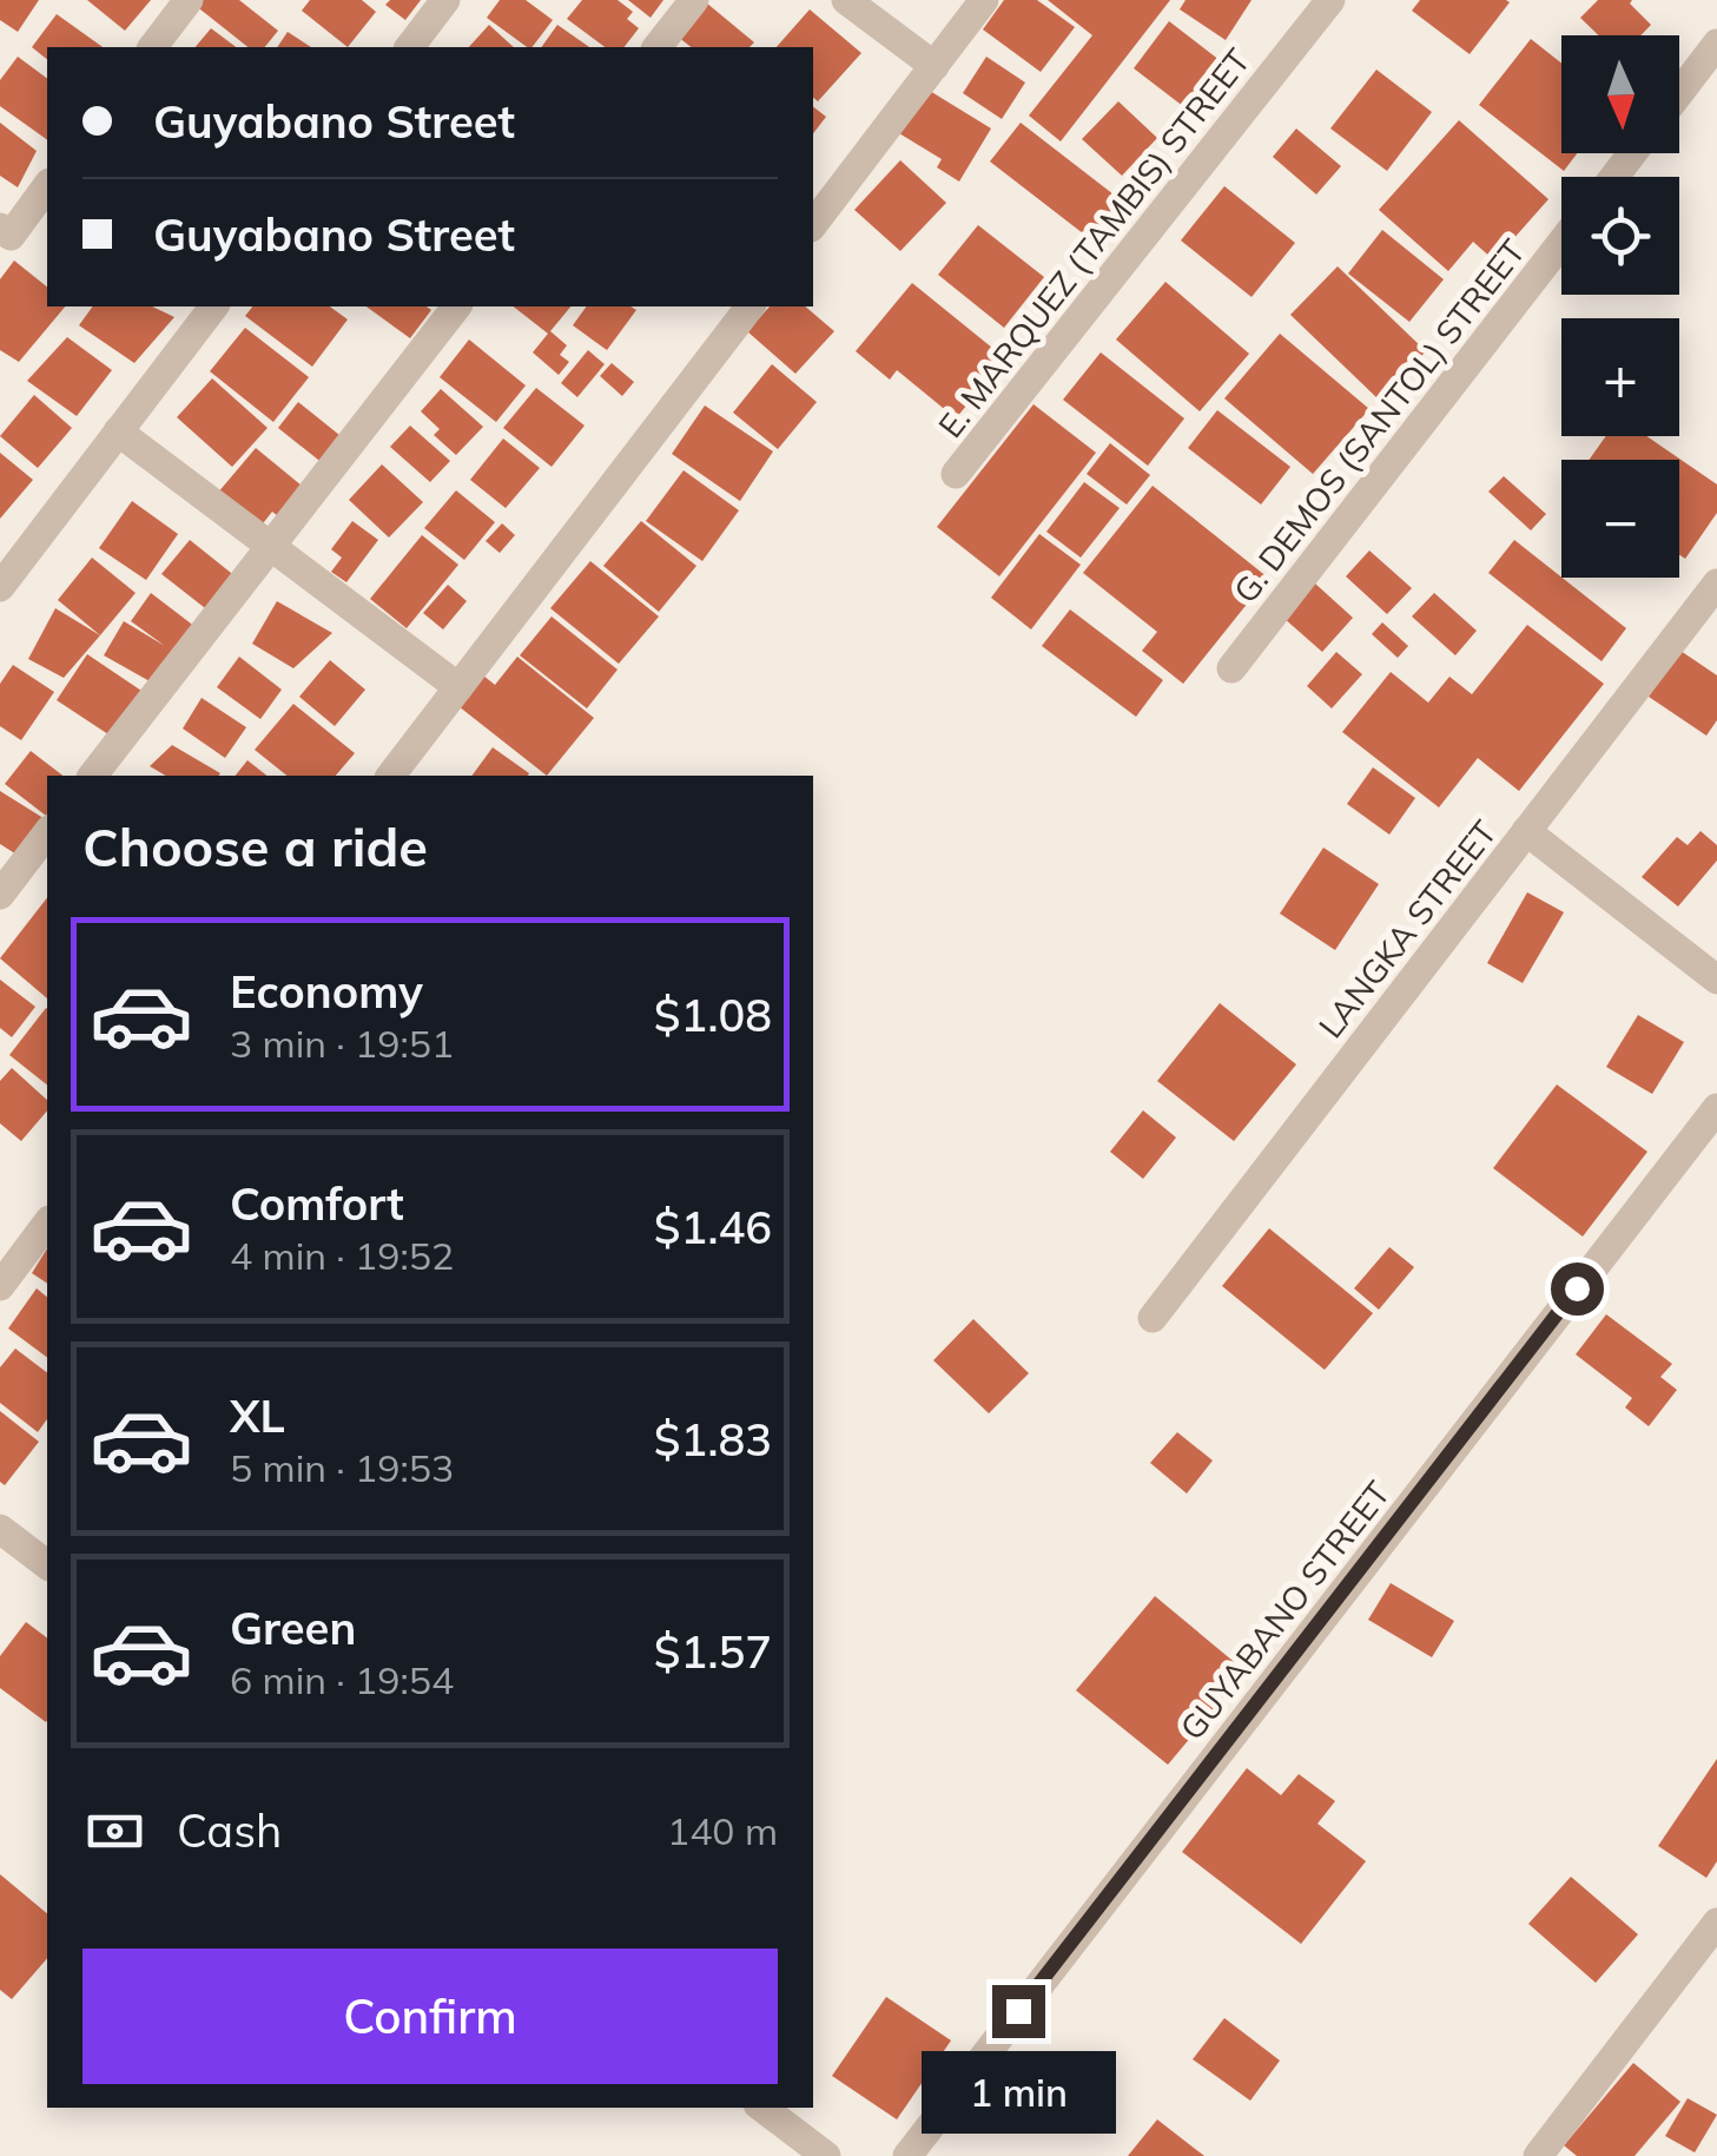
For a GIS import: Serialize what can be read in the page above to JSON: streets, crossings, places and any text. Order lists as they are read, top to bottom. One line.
{"streets":{"street":["E. MARQUEZ (TAMBIS) STREET","G. DEMOS (SANTOL) STREET","LANGKA STREET","GUYABANO STREET"]},"north":"bottom","page":{"map_buttons":["+","−"],"banner":["Guyabano Street","Guyabano Street"],"heading":"Choose a ride","list":[{"name":"Economy","note":"3 min · 19:51","value":"$1.08"},{"name":"Comfort","note":"4 min · 19:52","value":"$1.46"},{"name":"XL","note":"5 min · 19:53","value":"$1.83"},{"name":"Green","note":"6 min · 19:54","value":"$1.57"}],"pay":["Cash","140 m"],"buttons":"Confirm","bubble":"1 min"}}
